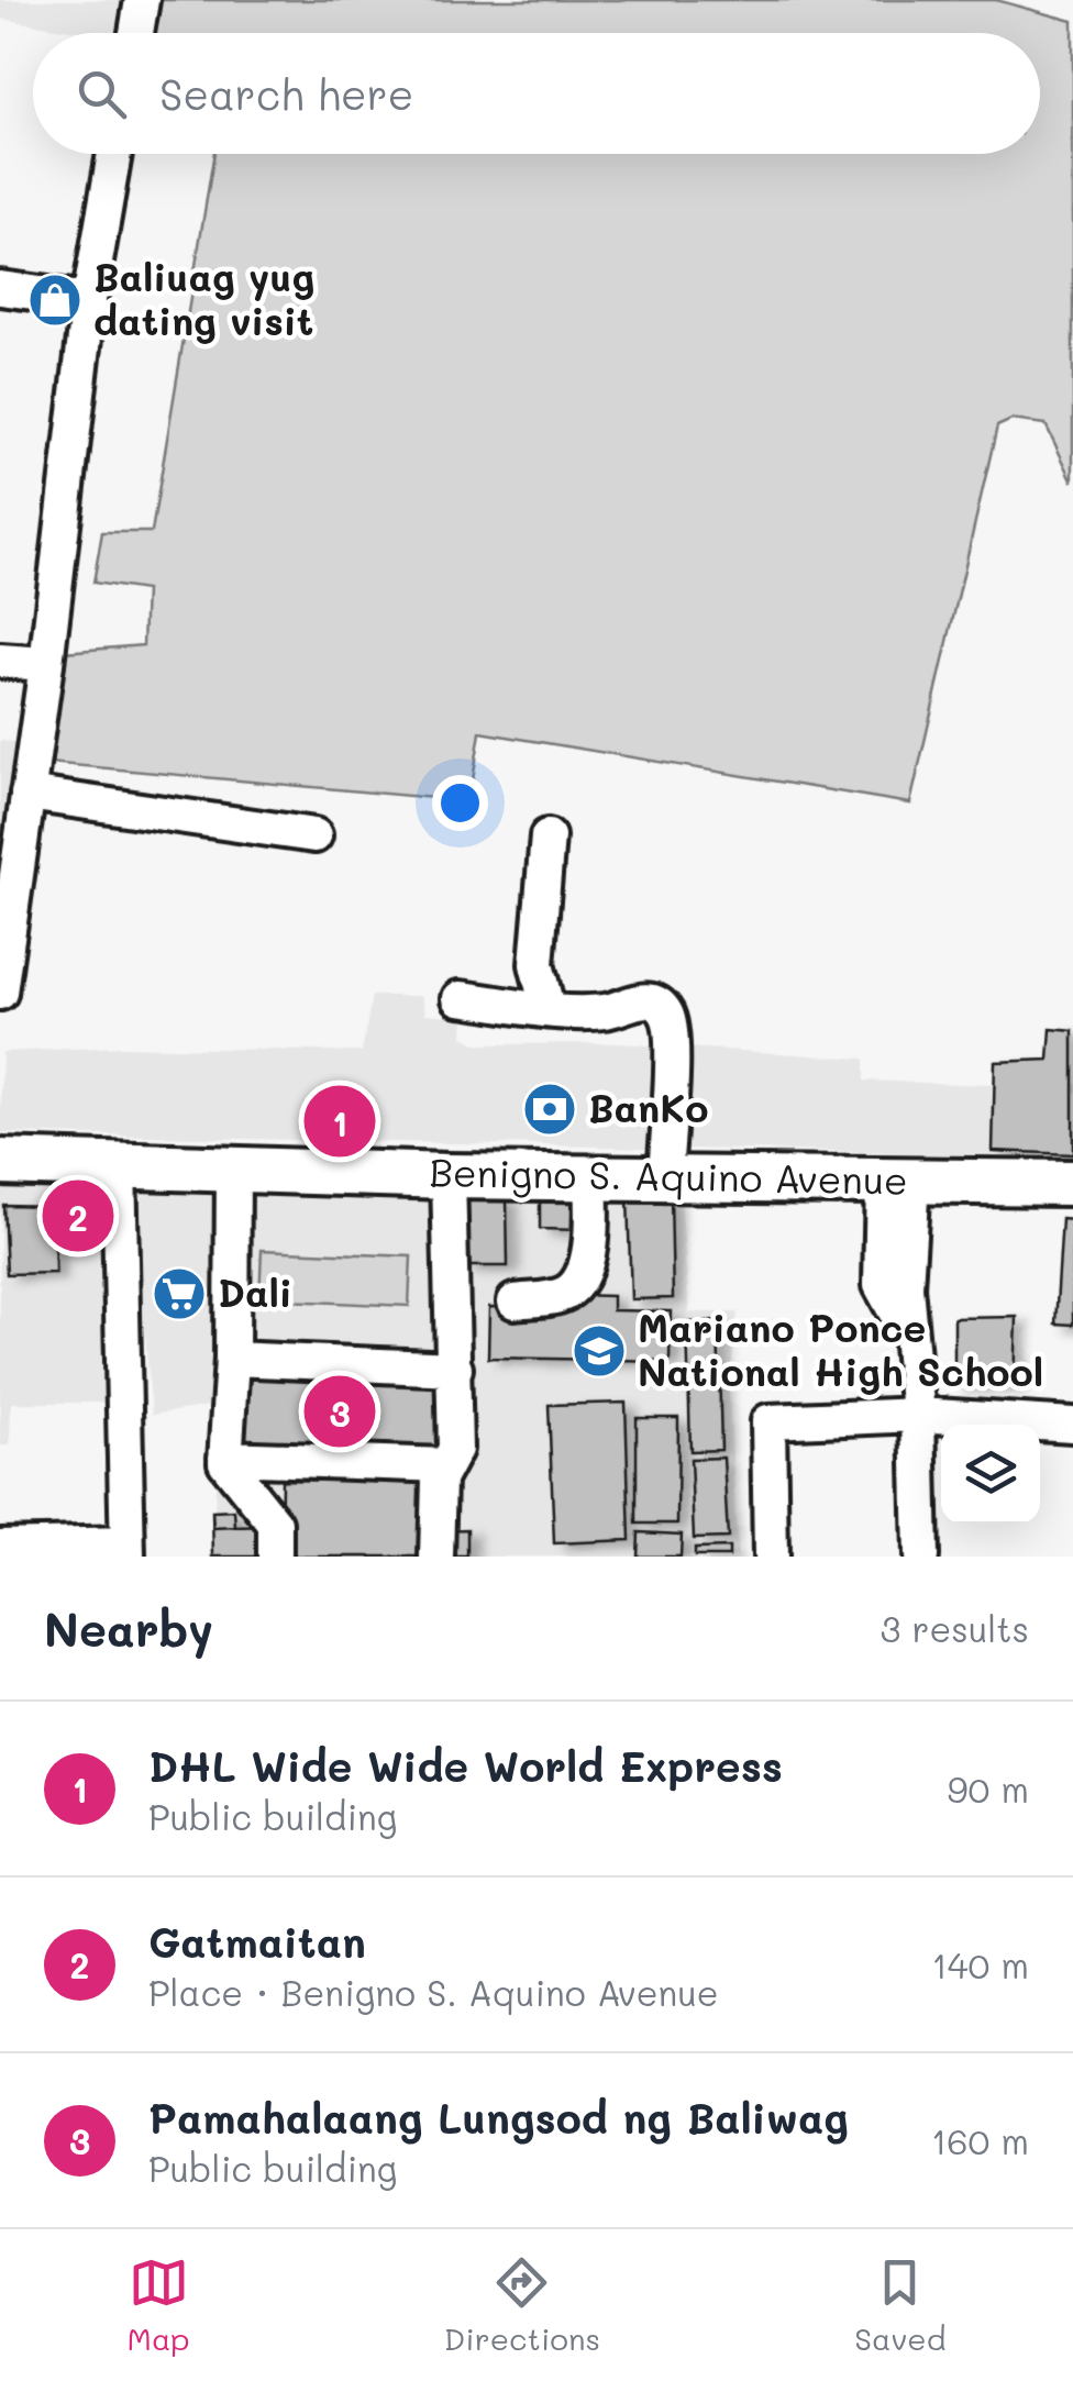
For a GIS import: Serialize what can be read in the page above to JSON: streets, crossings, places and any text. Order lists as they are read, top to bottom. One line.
{"streets":{"main road":["Benigno S. Aquino Avenue"]},"places":{"shop":["Baliuag yug dating visit"],"bank":["BanKo"],"supermarket":["Dali"],"school or university":["Mariano Ponce National High School"]},"page":{"search":"Search here","pins":["1","2","3"],"heading":["Nearby","3 results"],"list":[{"mark":"1","name":"DHL Wide Wide World Express","note":"Public building","value":"90 m"},{"mark":"2","name":"Gatmaitan","note":"Place · Benigno S. Aquino Avenue","value":"140 m"},{"mark":"3","name":"Pamahalaang Lungsod ng Baliwag","note":"Public building","value":"160 m"}],"nav":["Map","Directions","Saved"]}}
